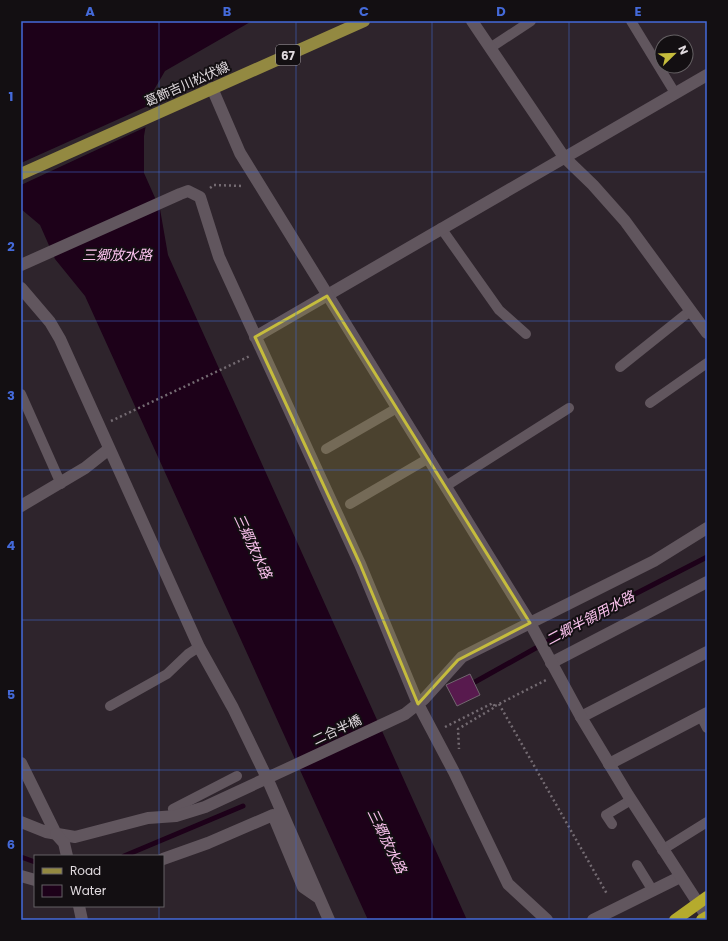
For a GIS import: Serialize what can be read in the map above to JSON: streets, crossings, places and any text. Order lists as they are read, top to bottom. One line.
{"streets":{"main road":["67","葛飾吉川松伏線"],"street":["二合半橋"]},"water":["三郷放水路","二郷半領用水路"],"legend":["Road","Water"],"north":"top right","grid":{"columns":["A","B","C","D","E"],"rows":["1","2","3","4","5","6"]}}
